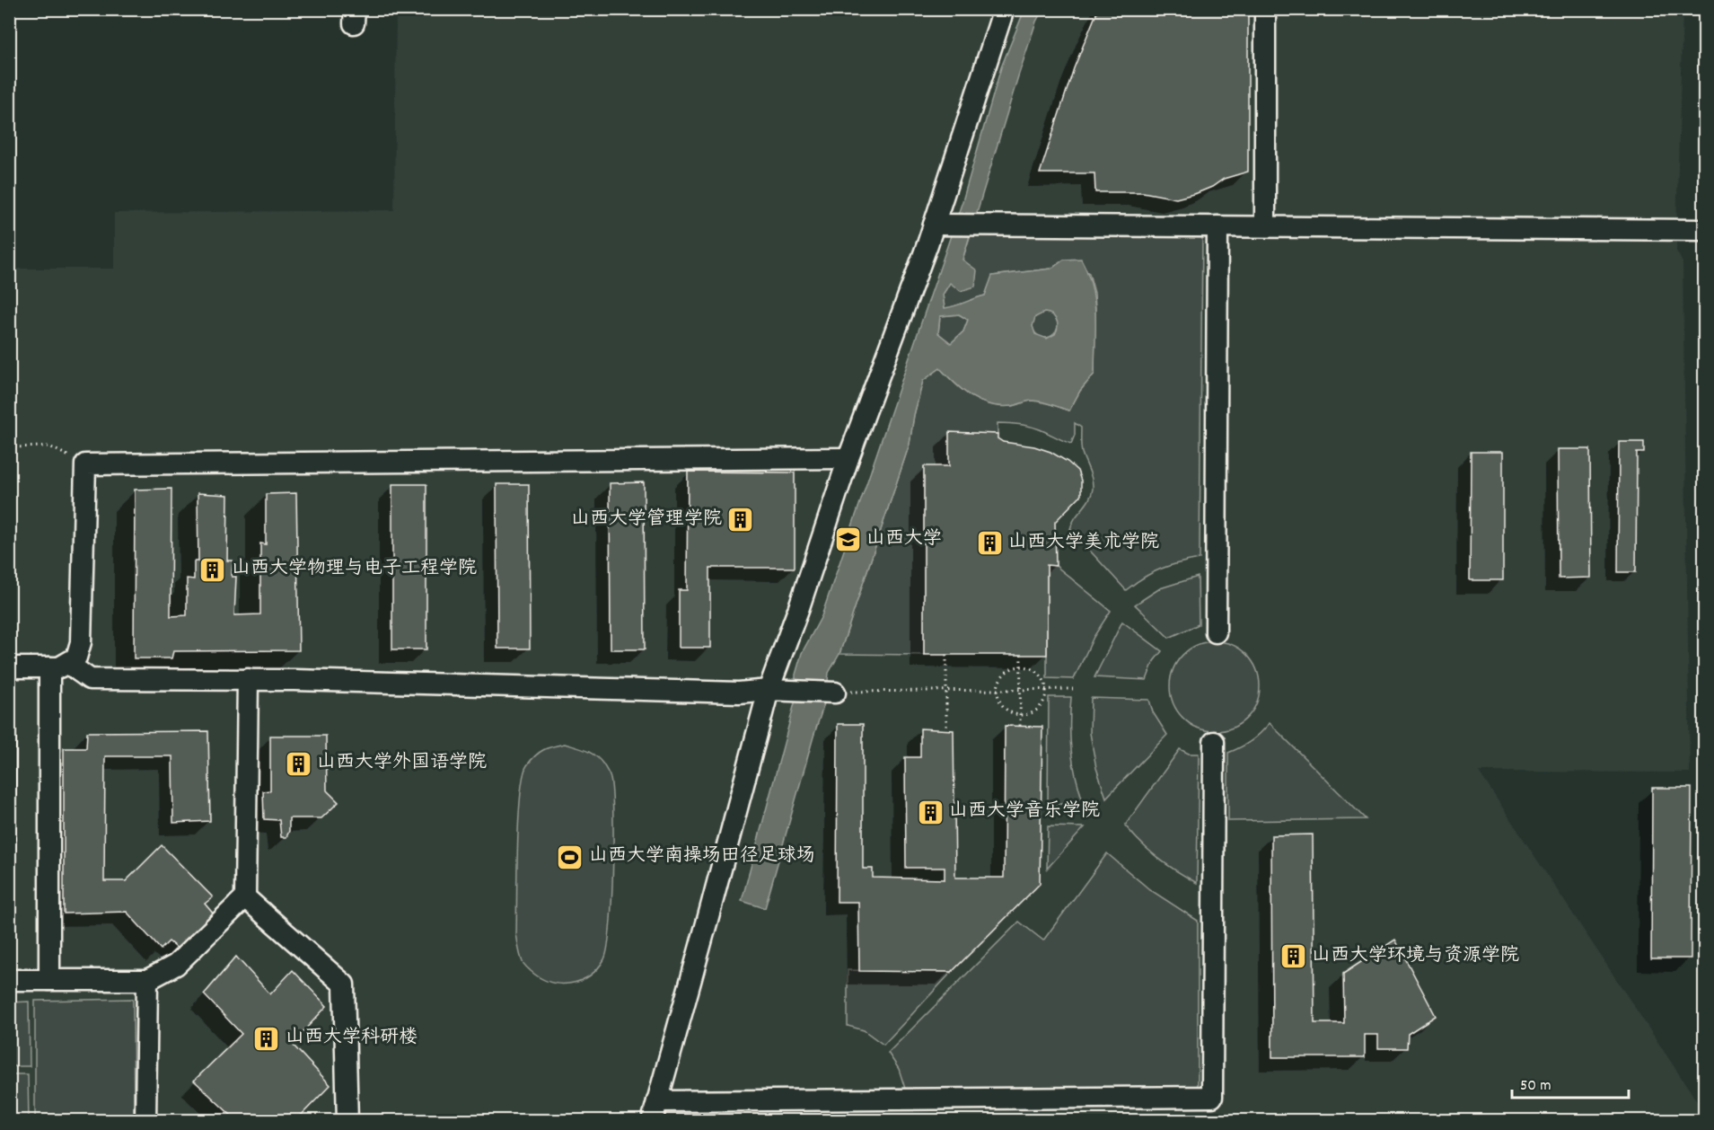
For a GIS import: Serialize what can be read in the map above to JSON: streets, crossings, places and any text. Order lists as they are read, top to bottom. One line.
{"places":{"building":["山西大学管理学院","山西大学美术学院","山西大学物理与电子工程学院","山西大学外国语学院","山西大学音乐学院","山西大学环境与资源学院","山西大学科研楼"],"school or university":["山西大学"],"sports":["山西大学南操场田径足球场"]},"scale_bar":"50 m"}
